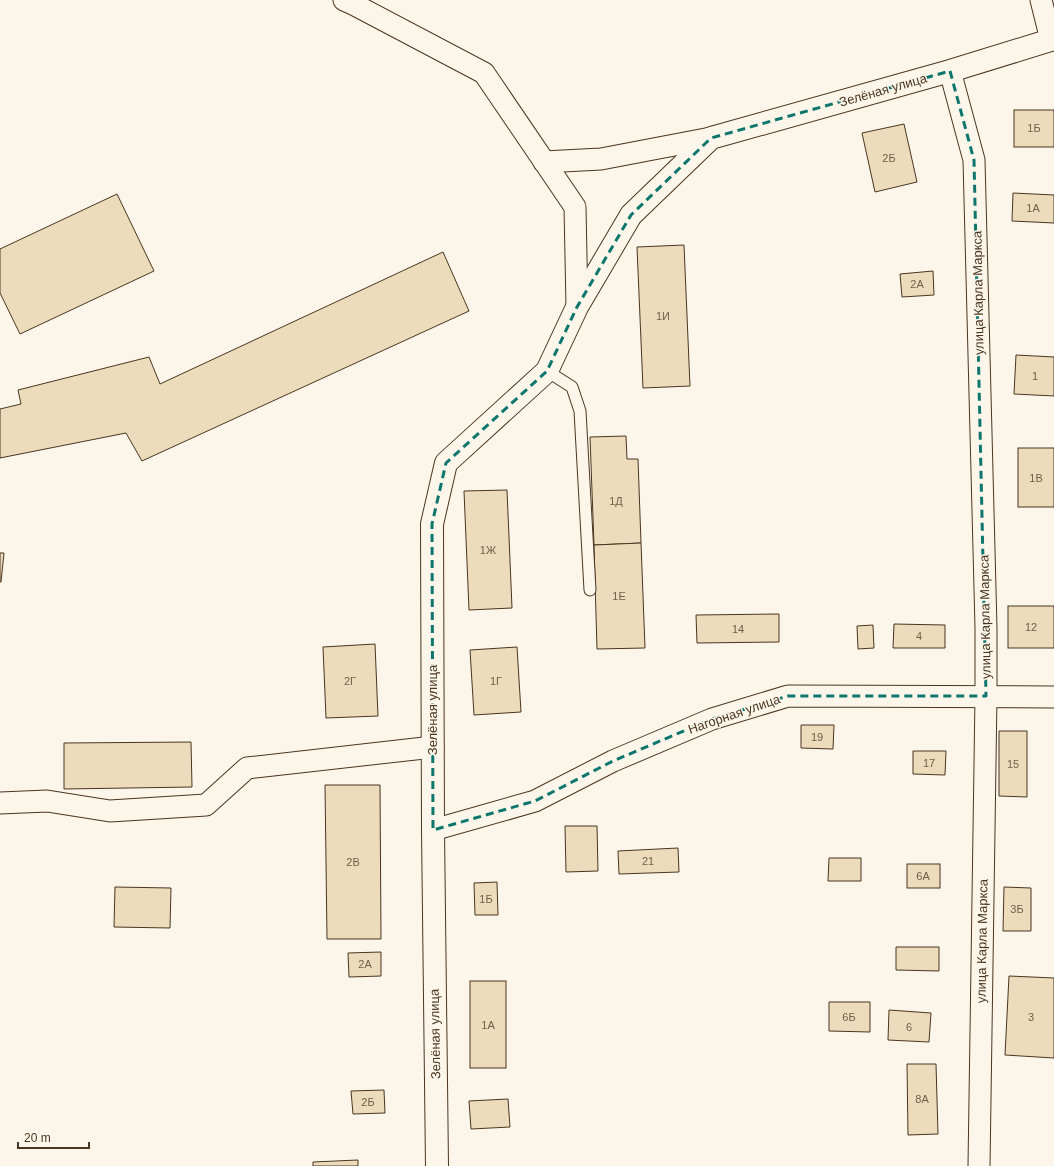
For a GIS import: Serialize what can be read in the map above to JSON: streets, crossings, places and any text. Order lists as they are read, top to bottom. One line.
{"streets":{"street":["Зелёная улица","улица Карла Маркса","Нагорная улица"]},"crossings":[["Зелёная улица","улица Карла Маркса"],["Зелёная улица","Нагорная улица"],["улица Карла Маркса","Нагорная улица"]],"house_numbers":["1Б","2Б","1А","2А","1И","1","1В","1Д","1Ж","1Е","12","14","4","2Г","1Г","19","17","15","21","2В","6А","1Б","3Б","2А","6Б","3","1А","6","8А","2Б"],"scale_bar":"20 m"}
